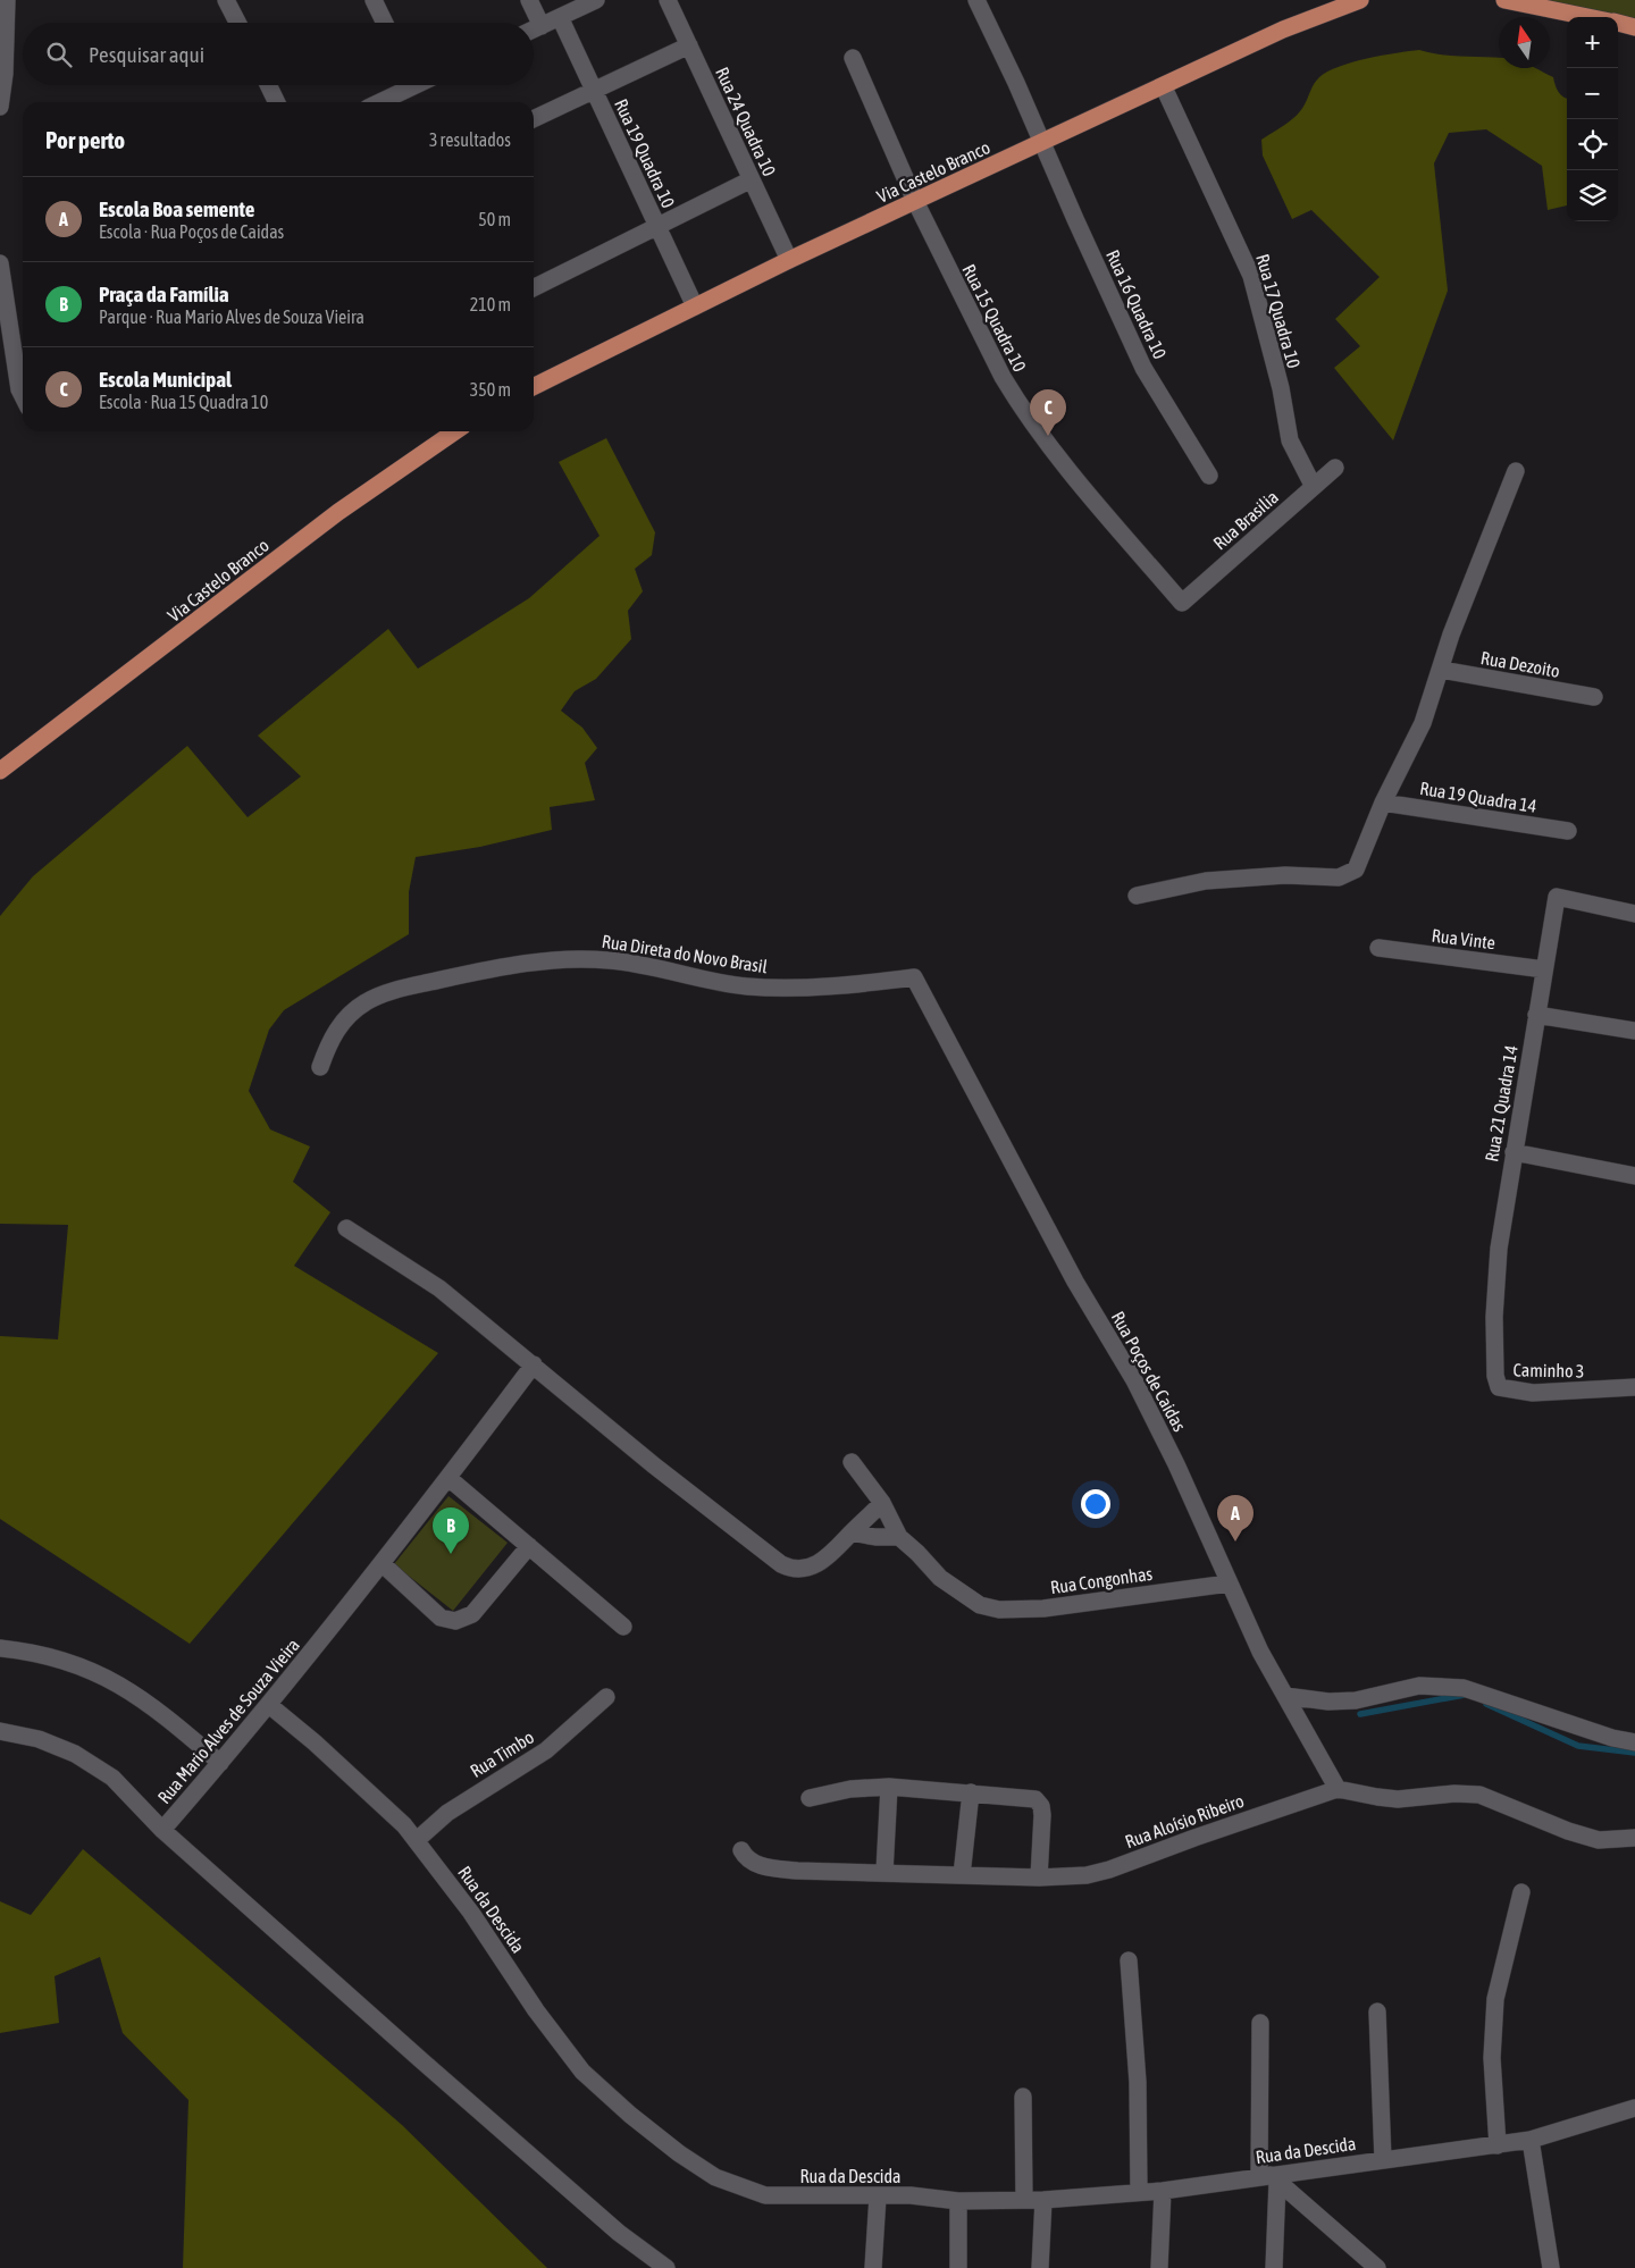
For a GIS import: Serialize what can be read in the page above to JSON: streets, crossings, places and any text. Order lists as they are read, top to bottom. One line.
{"streets":{"main road":["Via Castelo Branco"],"street":["Rua 24 Quadra 10","Rua 19 Quadra 10","Rua 16 Quadra 10","Rua 17 Quadra 10","Rua 15 Quadra 10","Rua Brasilia","Rua Dezoito","Rua 19 Quadra 14","Rua Vinte","Rua Direta do Novo Brasil","Rua 21 Quadra 14","Caminho 3","Rua Poços de Caidas","Rua Congonhas","Rua Mario Alves de Souza Vieira","Rua Timbo","Rua Aloísio Ribeiro","Rua da Descida"]},"crossings":[["Rua 24 Quadra 10","Via Castelo Branco"],["Rua 19 Quadra 10","Via Castelo Branco"],["Via Castelo Branco","Rua 16 Quadra 10"],["Via Castelo Branco","Rua 17 Quadra 10"],["Via Castelo Branco","Rua 15 Quadra 10"],["Rua 17 Quadra 10","Rua Brasilia"],["Rua 15 Quadra 10","Rua Brasilia"],["Rua Vinte","Rua 21 Quadra 14"],["Rua Direta do Novo Brasil","Rua Poços de Caidas"],["Rua 21 Quadra 14","Caminho 3"],["Rua Poços de Caidas","Rua Congonhas"],["Rua Poços de Caidas","Rua Aloísio Ribeiro"],["Rua Mario Alves de Souza Vieira","Rua da Descida"],["Rua Timbo","Rua da Descida"]],"north":"top","page":{"map_buttons":["+","−"],"search":"Pesquisar aqui","heading":["Por perto","3 resultados"],"list":[{"mark":"A","name":"Escola Boa semente","note":"Escola · Rua Poços de Caidas","value":"50 m"},{"mark":"B","name":"Praça da Família","note":"Parque · Rua Mario Alves de Souza Vieira","value":"210 m"},{"mark":"C","name":"Escola Municipal","note":"Escola · Rua 15 Quadra 10","value":"350 m"}],"pins":["C","A","B"]}}
